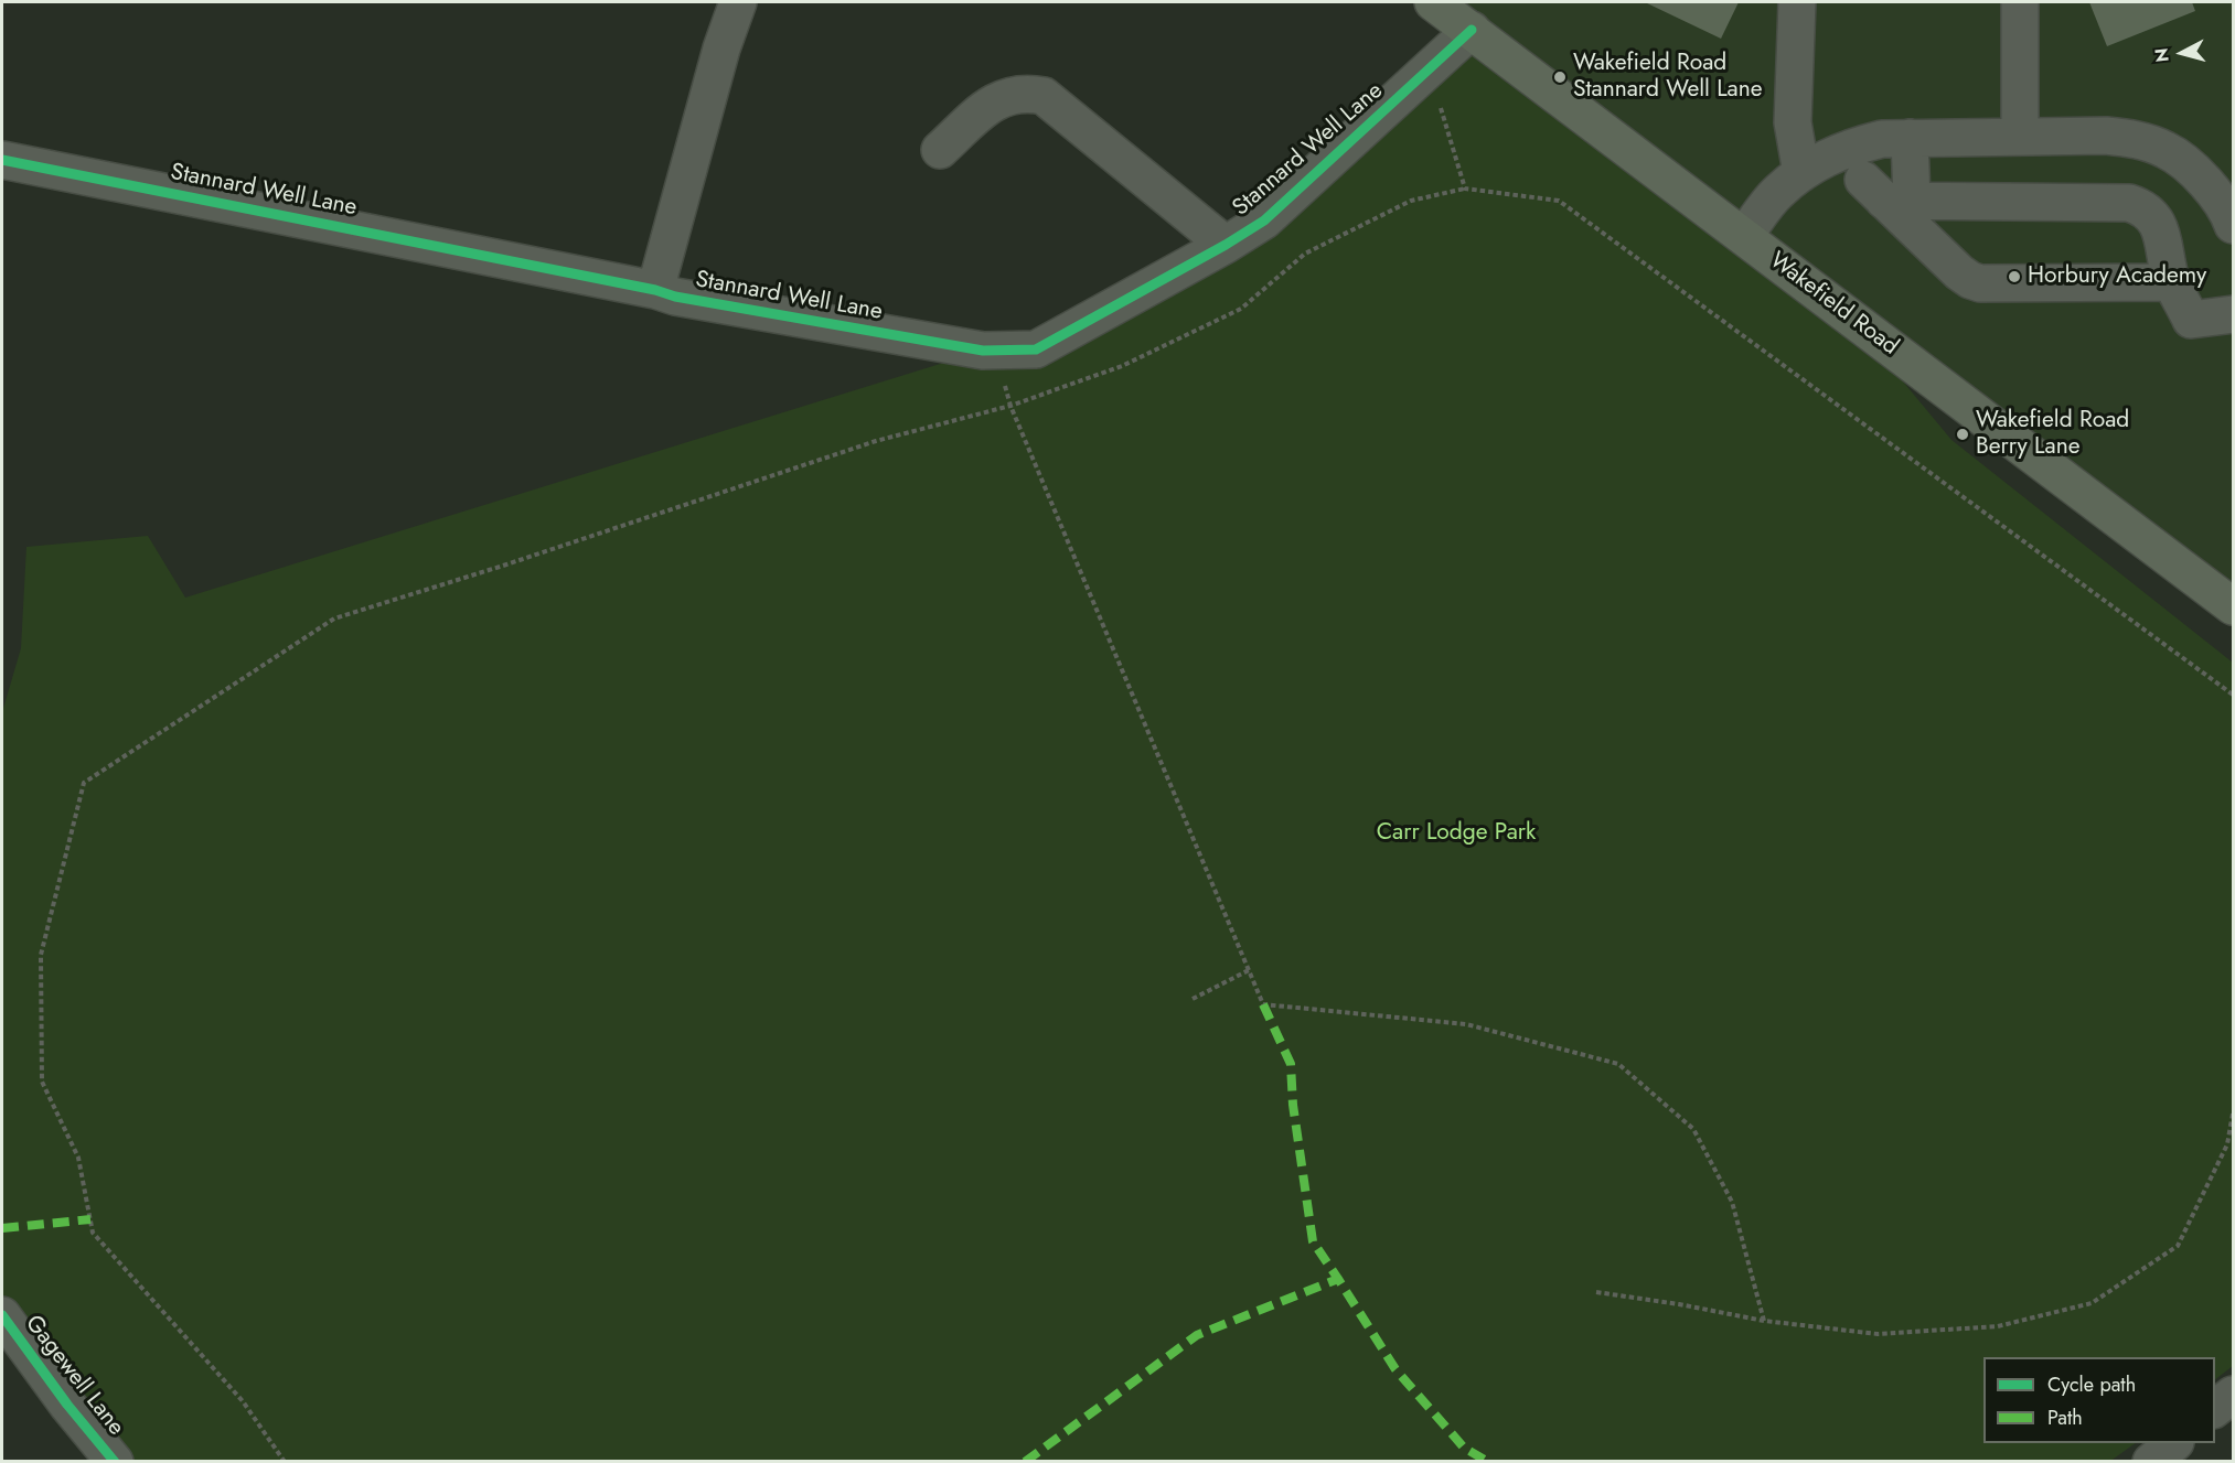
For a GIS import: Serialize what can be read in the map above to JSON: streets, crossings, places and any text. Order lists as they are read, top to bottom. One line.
{"streets":{"main road":["Wakefield Road"],"street":["Stannard Well Lane","Gagewell Lane"]},"crossings":[["Stannard Well Lane","Wakefield Road"]],"parks":["Carr Lodge Park"],"places":["Wakefield Road Stannard Well Lane","Horbury Academy","Wakefield Road Berry Lane"],"legend":["Cycle path","Path"],"north":"left"}
